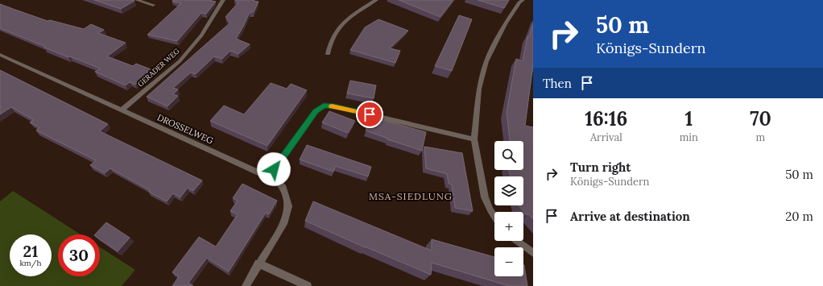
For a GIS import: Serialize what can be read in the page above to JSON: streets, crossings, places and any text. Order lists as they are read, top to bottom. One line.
{"streets":{"street":["GERADER WEG","DROSSELWEG"]},"crossings":[["GERADER WEG","DROSSELWEG"]],"districts":["MSA-SIEDLUNG"],"page":{"turn":["50 m","Königs-Sundern"],"then":"Then","eta":["16:16","Arrival","1","min","70","m"],"map_buttons":["+","−"],"list":[{"name":"Turn right","note":"Königs-Sundern","value":"50 m"},{"name":"Arrive at destination","value":"20 m"}],"speed":"21 km/h","limit":"30"}}
